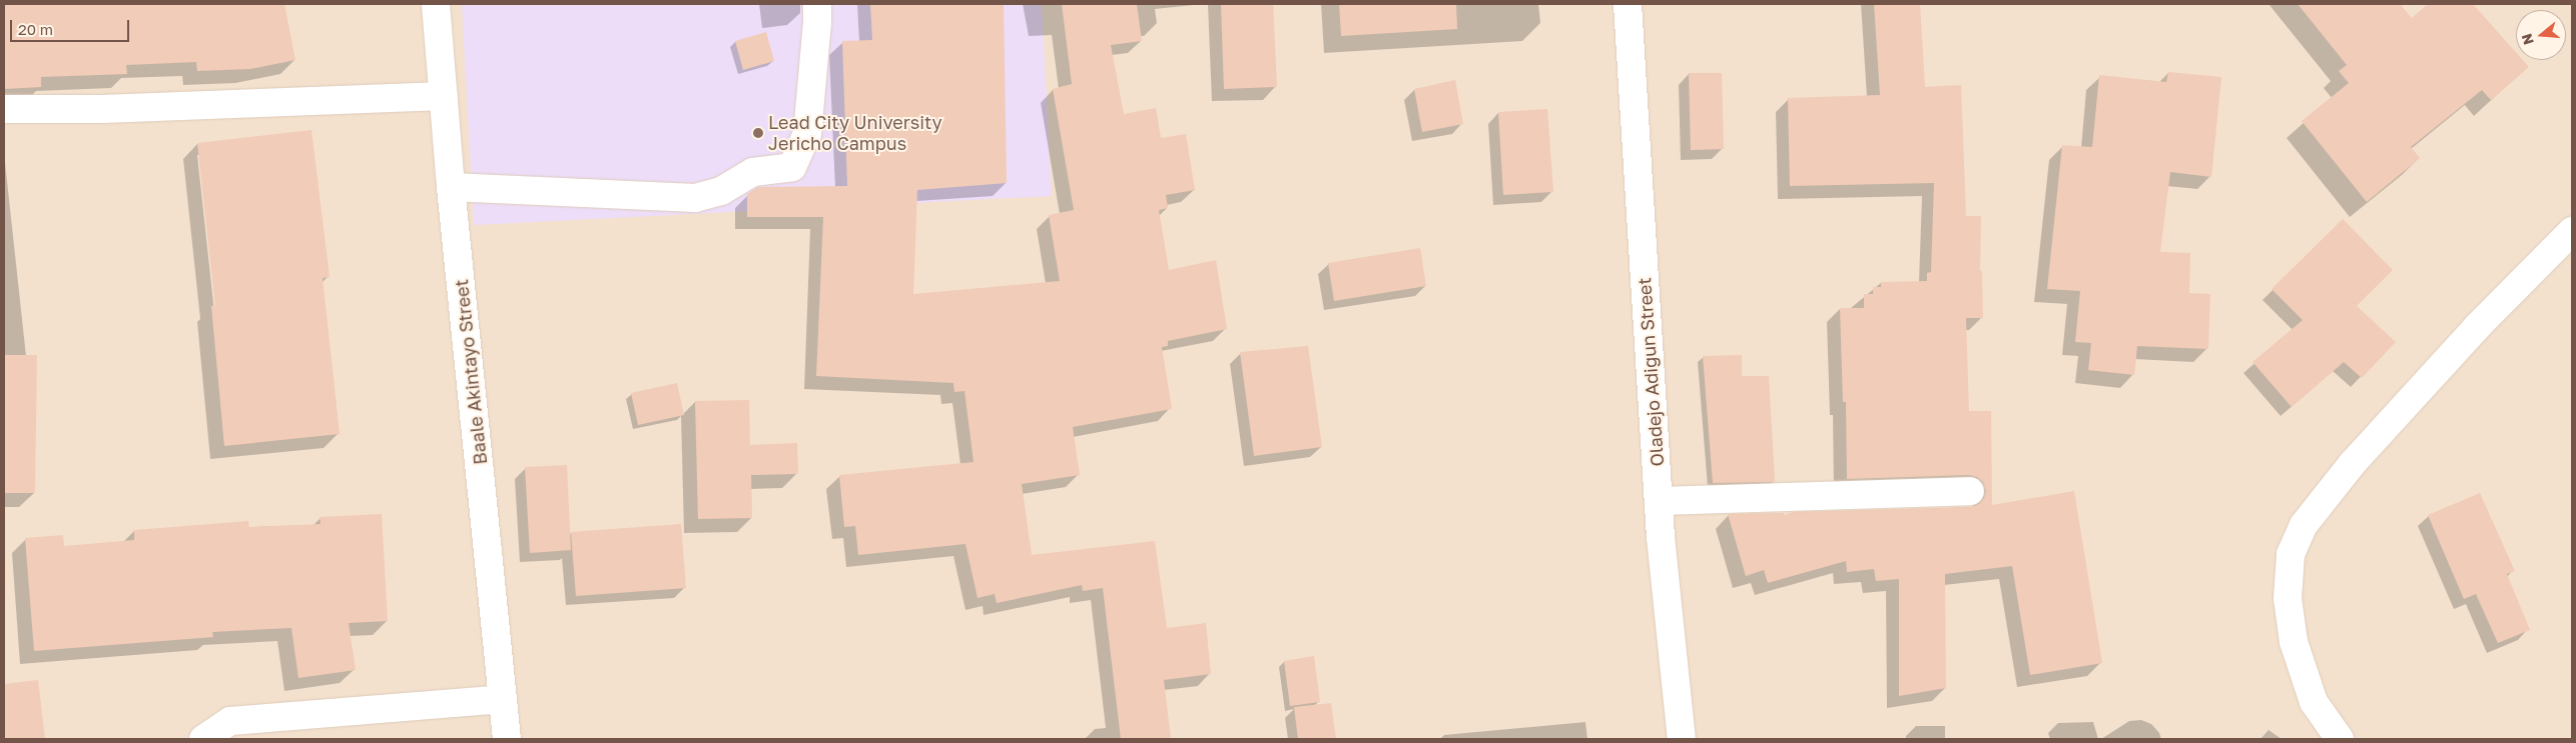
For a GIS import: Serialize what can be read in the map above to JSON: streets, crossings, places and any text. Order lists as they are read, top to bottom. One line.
{"streets":{"street":["Baale Akintayo Street","Oladejo Adigun Street"]},"places":["Lead City University Jericho Campus"],"scale_bar":"20 m","north":"left"}
